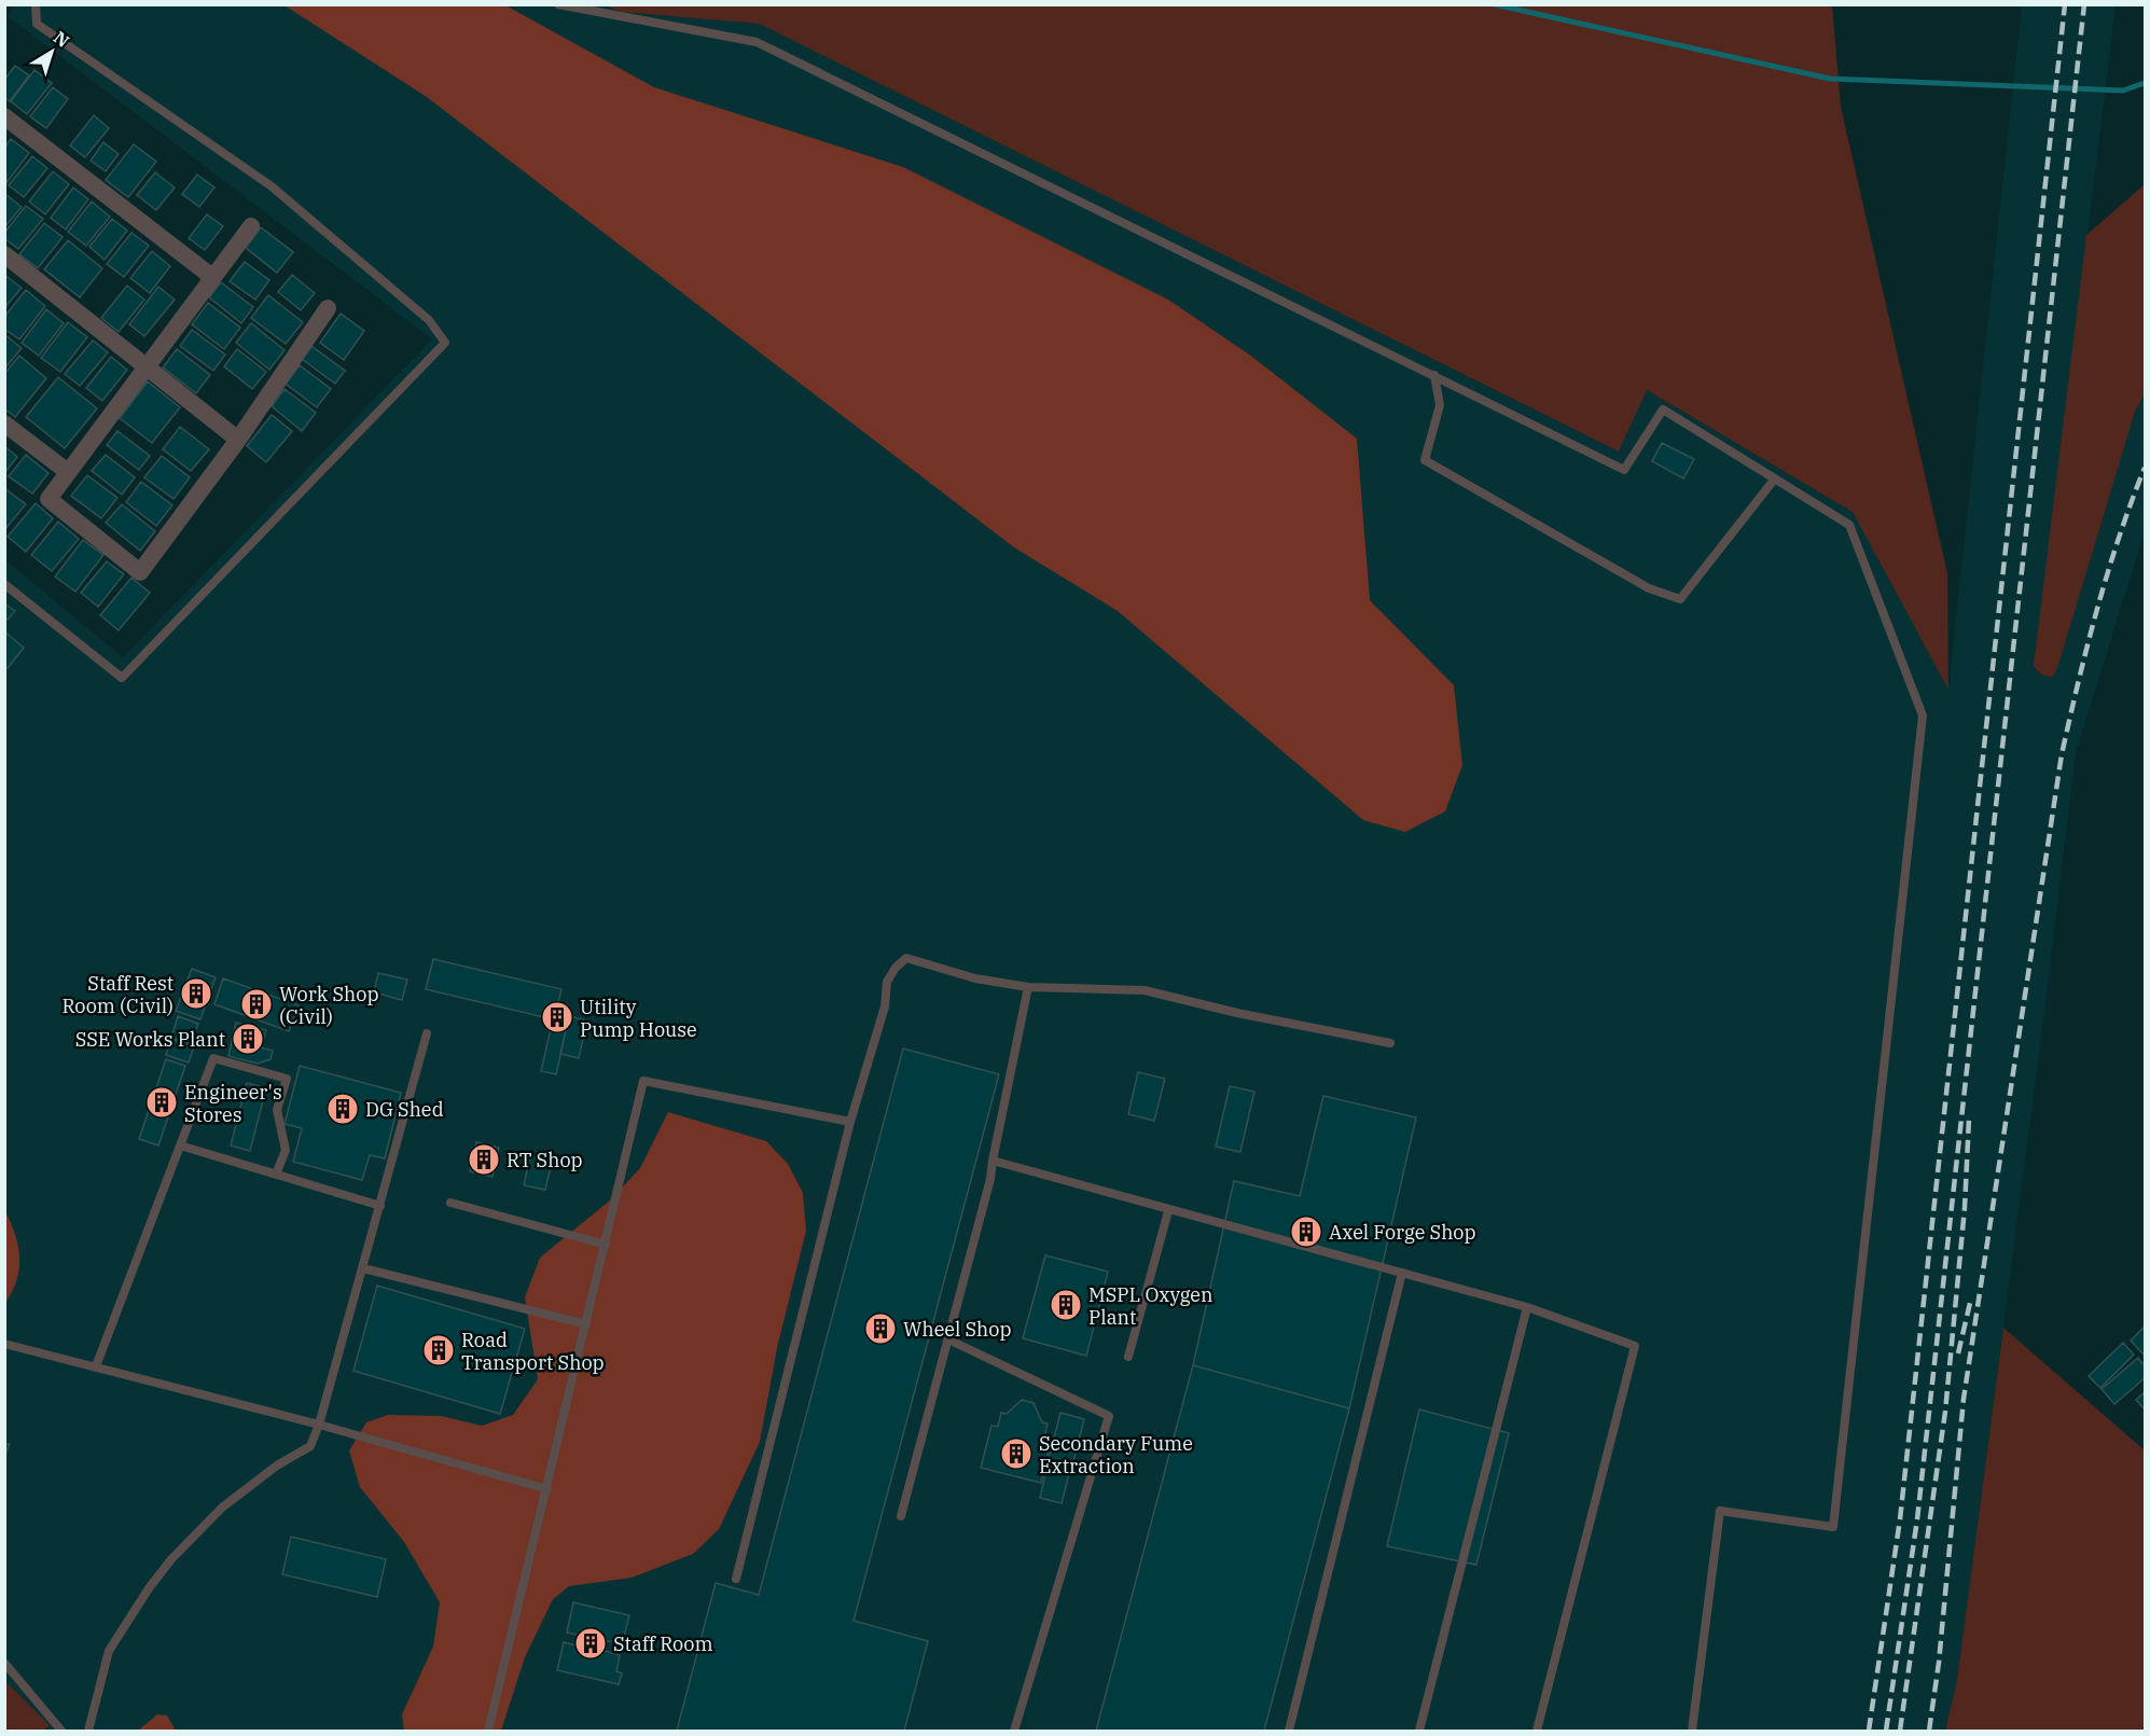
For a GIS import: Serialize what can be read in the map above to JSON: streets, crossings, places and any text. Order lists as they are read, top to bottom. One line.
{"places":{"building":["Staff Rest Room (Civil)","Work Shop (Civil)","Utility Pump House","SSE Works Plant","Engineer's Stores","DG Shed","RT Shop","Axel Forge Shop","MSPL Oxygen Plant","Wheel Shop","Road Transport Shop","Secondary Fume Extraction","Staff Room"]},"north":"top right"}
